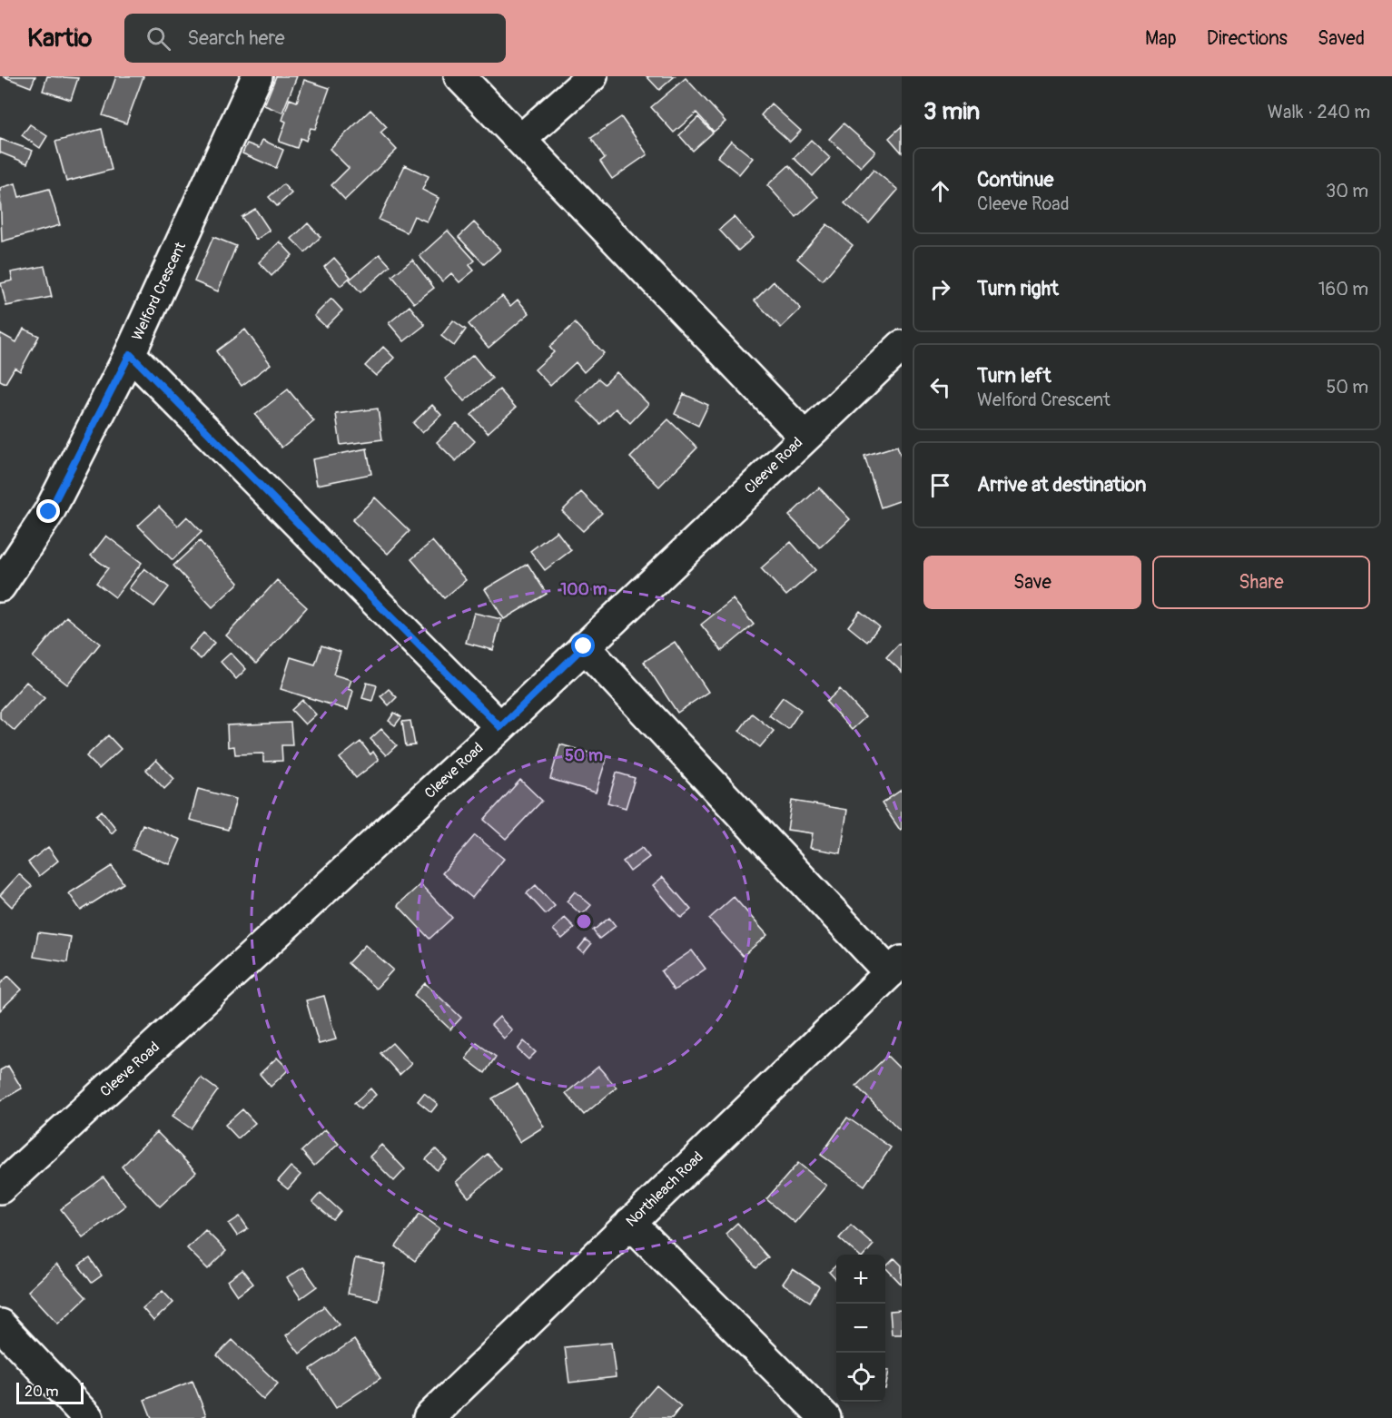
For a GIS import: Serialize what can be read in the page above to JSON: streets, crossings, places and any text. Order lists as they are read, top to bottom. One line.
{"streets":{"street":["Welford Crescent","Cleeve Road","Northleach Road"]},"scale_bar":"20 m","page":{"header":"Kartio","search":"Search here","nav":["Map","Directions","Saved"],"heading":["3 min","Walk · 240 m"],"list":[["Continue","Cleeve Road","30 m"],["Turn right","160 m"],["Turn left","Welford Crescent","50 m"],"Arrive at destination"],"buttons":["Save","Share"],"map_buttons":["+","−"],"scale":"20 m"},"rings":["100 m","50 m"]}
